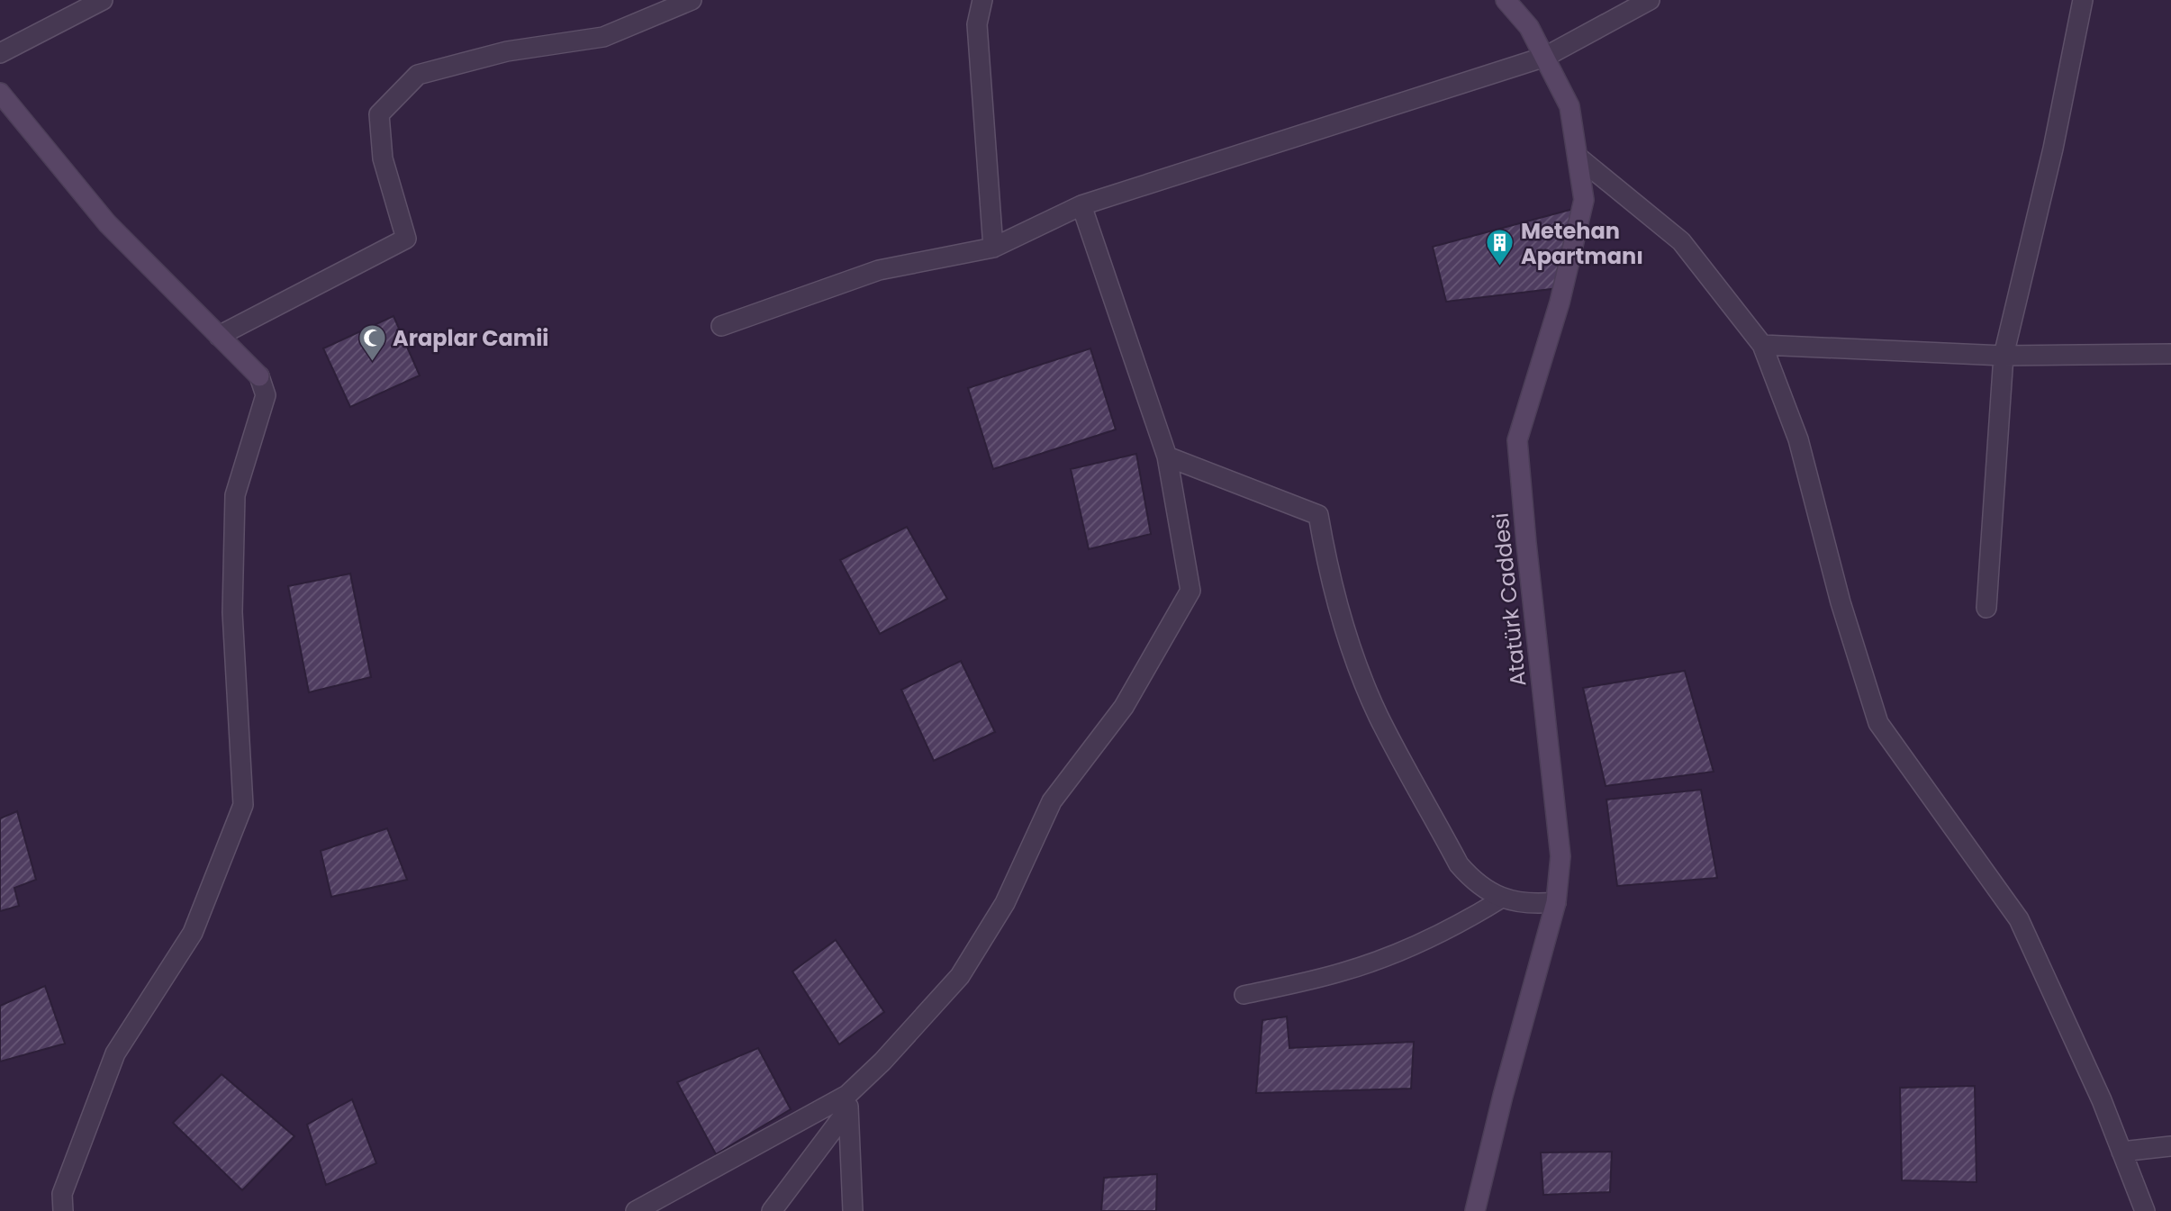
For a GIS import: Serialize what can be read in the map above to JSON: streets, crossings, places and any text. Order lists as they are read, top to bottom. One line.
{"streets":{"main road":["Atatürk Caddesi"]},"places":{"building":["Metehan Apartmanı"],"mosque":["Araplar Camii"]}}
